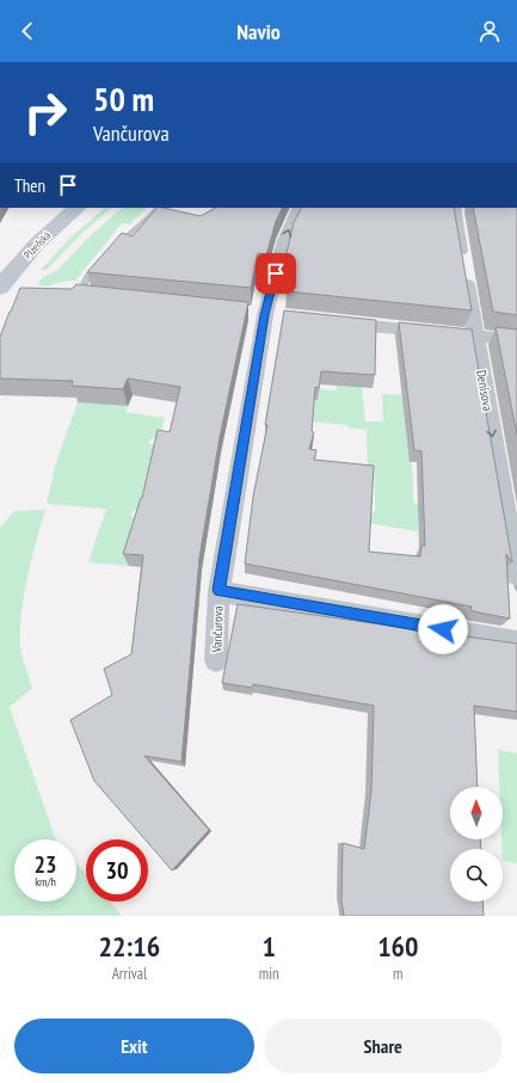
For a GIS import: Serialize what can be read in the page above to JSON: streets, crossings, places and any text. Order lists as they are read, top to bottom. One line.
{"streets":{"main road":["Plzeňská"],"street":["Denisova","Vančurova"]},"one_way":["Denisova"],"north":"top","page":{"header":"Navio","turn":["50 m","Vančurova"],"then":"Then","speed":"23 km/h","limit":"30","eta":["22:16","Arrival","1","min","160","m"],"buttons":["Exit","Share"]}}
